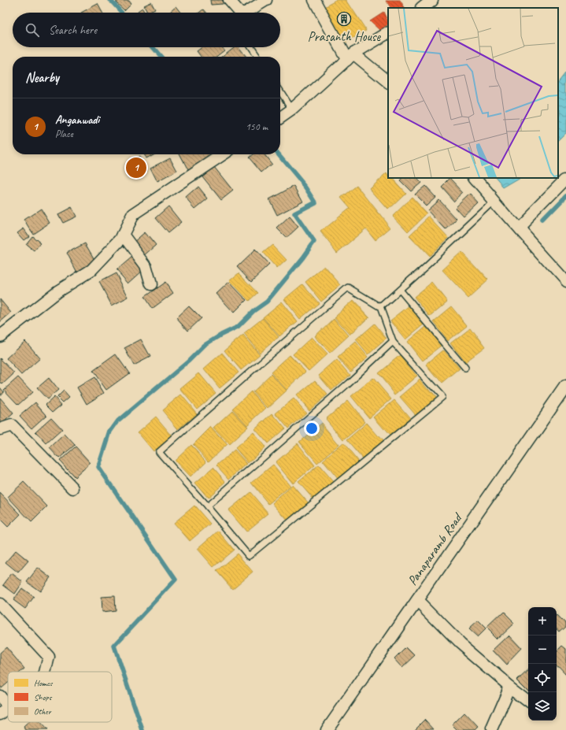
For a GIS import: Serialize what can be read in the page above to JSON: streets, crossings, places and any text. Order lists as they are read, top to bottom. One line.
{"streets":{"street":["Panaparamb Road"]},"places":{"building":["Prasanth House"]},"legend":["Homes","Shops","Other"],"page":{"search":"Search here","heading":"Nearby","list":[{"mark":"1","name":"Anganwadi","note":"Place","value":"150 m"}],"pins":"1","map_buttons":["+","−"]}}
